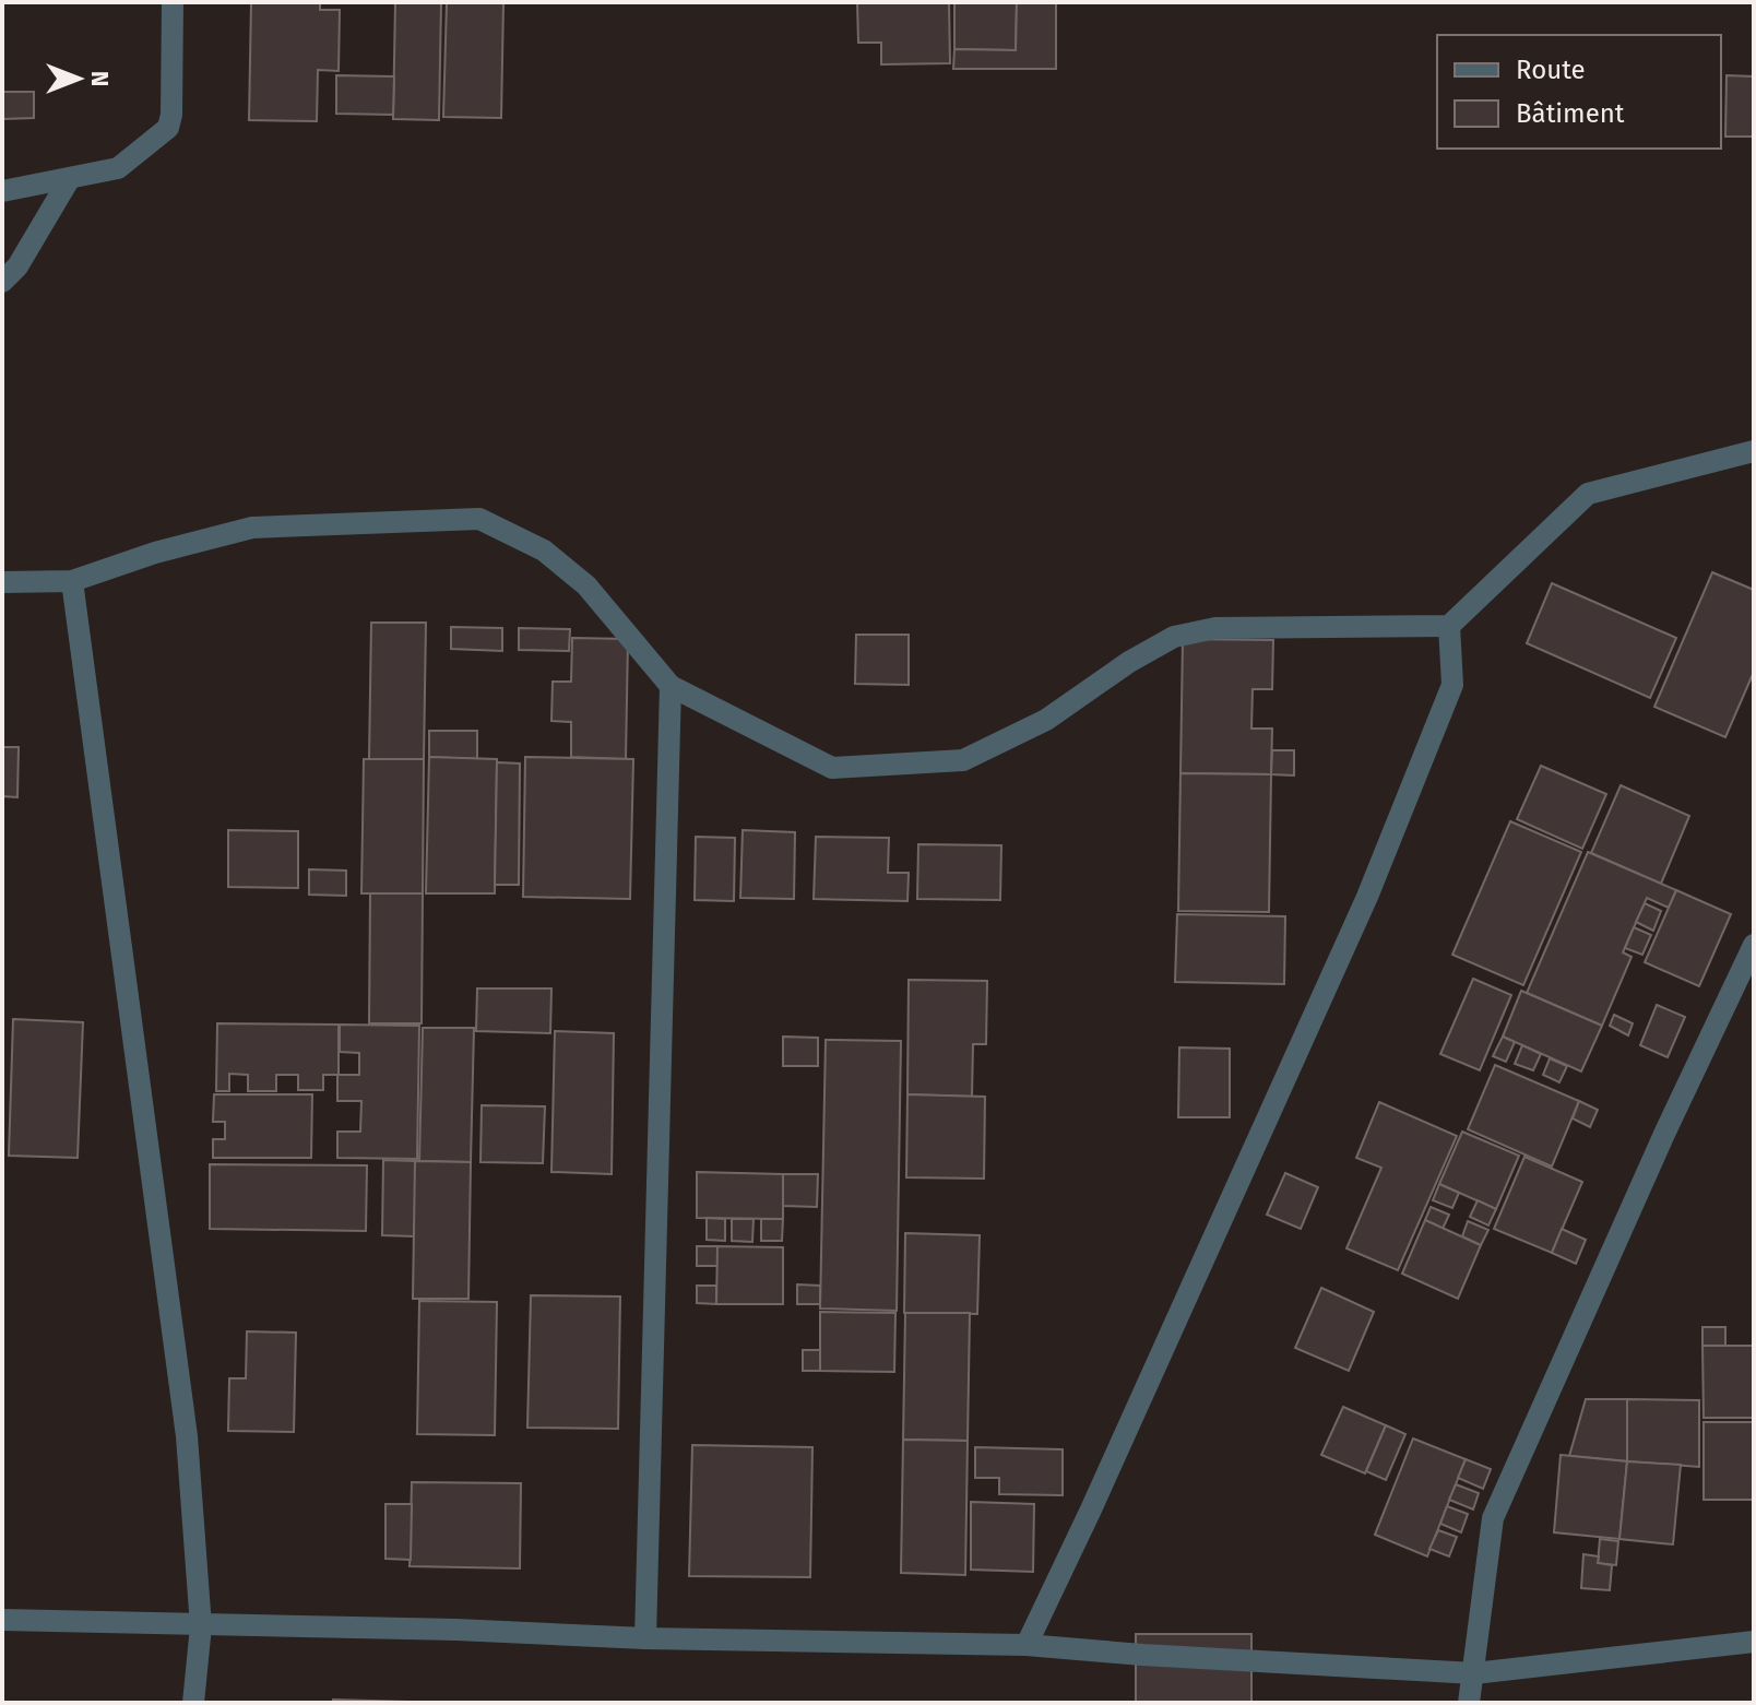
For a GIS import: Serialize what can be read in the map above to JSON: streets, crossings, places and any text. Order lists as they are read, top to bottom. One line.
{"legend":["Route","Bâtiment"],"north":"right"}
